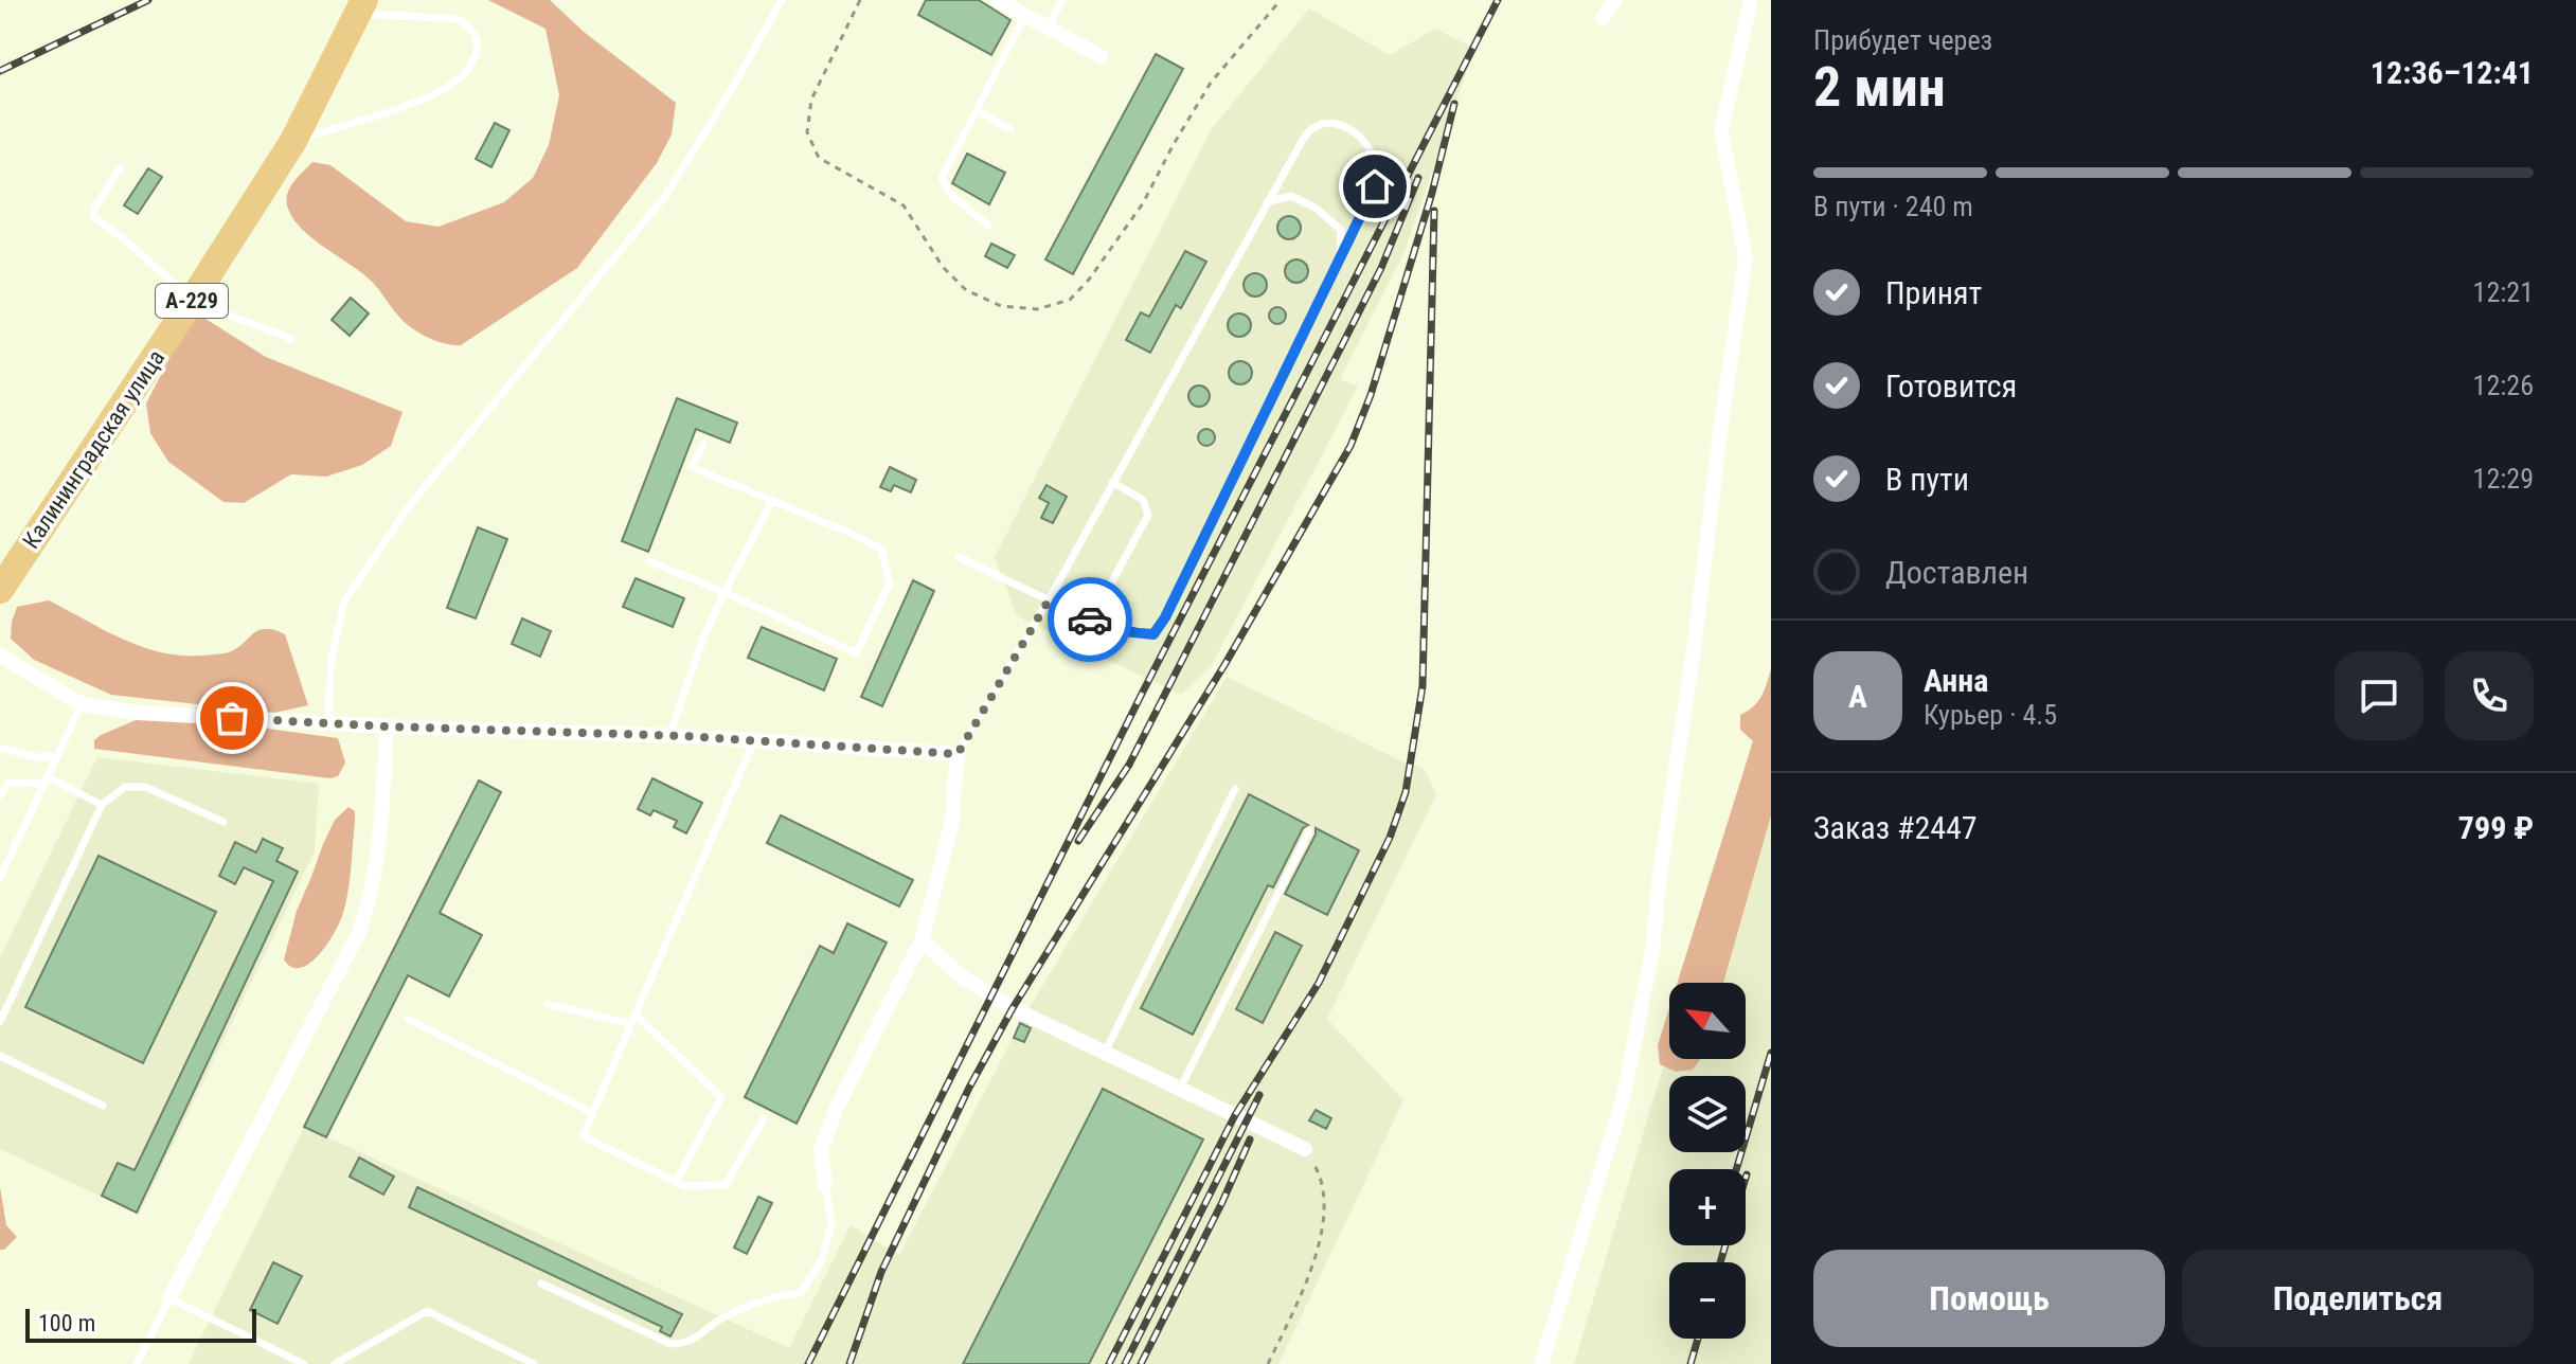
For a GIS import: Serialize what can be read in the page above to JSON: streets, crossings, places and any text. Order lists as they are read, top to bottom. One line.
{"streets":{"highway":["А-229","Калининградская улица"]},"scale_bar":"100 m","north":"top left","page":{"heading":["2 мин","Прибудет через","12:36–12:41"],"panel":["Анна","Курьер · 4.5","Заказ #2447","799 ₽"],"bar":"В пути · 240 m","list":[["Принят","12:21"],["Готовится","12:26"],["В пути","12:29"],"Доставлен"],"round":"А","map_buttons":["+","−"],"buttons":["Помощь","Поделиться"],"scale":"100 m"}}
